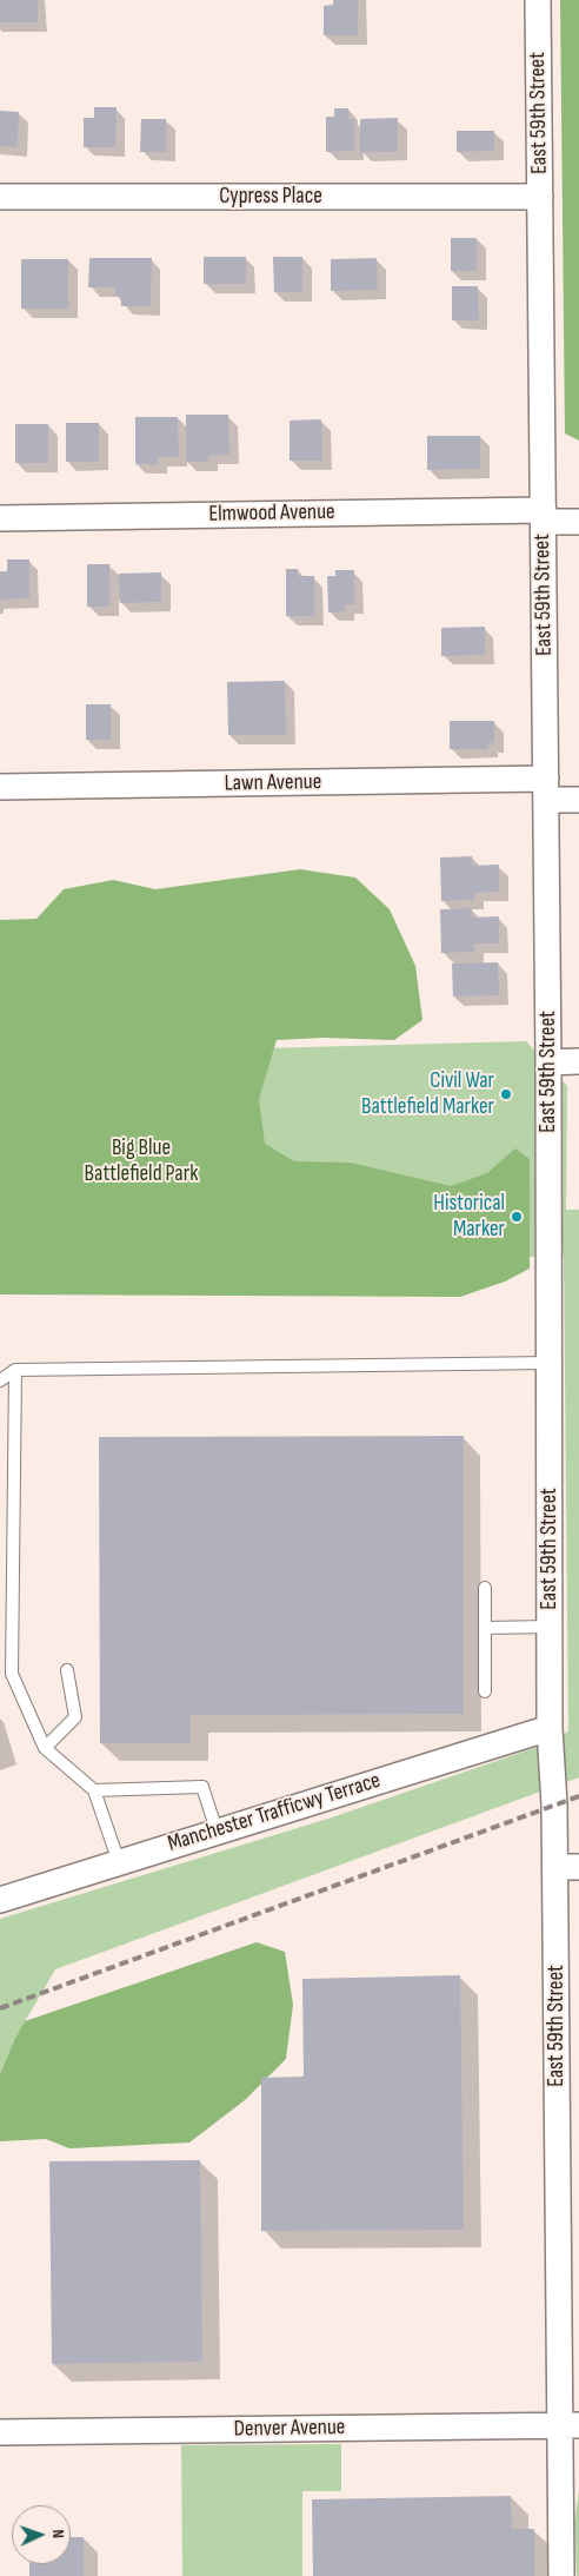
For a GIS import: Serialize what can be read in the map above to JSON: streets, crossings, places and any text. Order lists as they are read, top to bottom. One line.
{"streets":{"street":["East 59th Street","Cypress Place","Elmwood Avenue","Lawn Avenue","Manchester Trafficwy Terrace","Denver Avenue"]},"crossings":[["East 59th Street","Cypress Place"],["East 59th Street","Elmwood Avenue"],["East 59th Street","Lawn Avenue"],["East 59th Street","Manchester Trafficwy Terrace"],["East 59th Street","Denver Avenue"]],"parks":["Big Blue Battlefield Park"],"places":["Civil War Battlefield Marker","Historical Marker"],"north":"right"}
